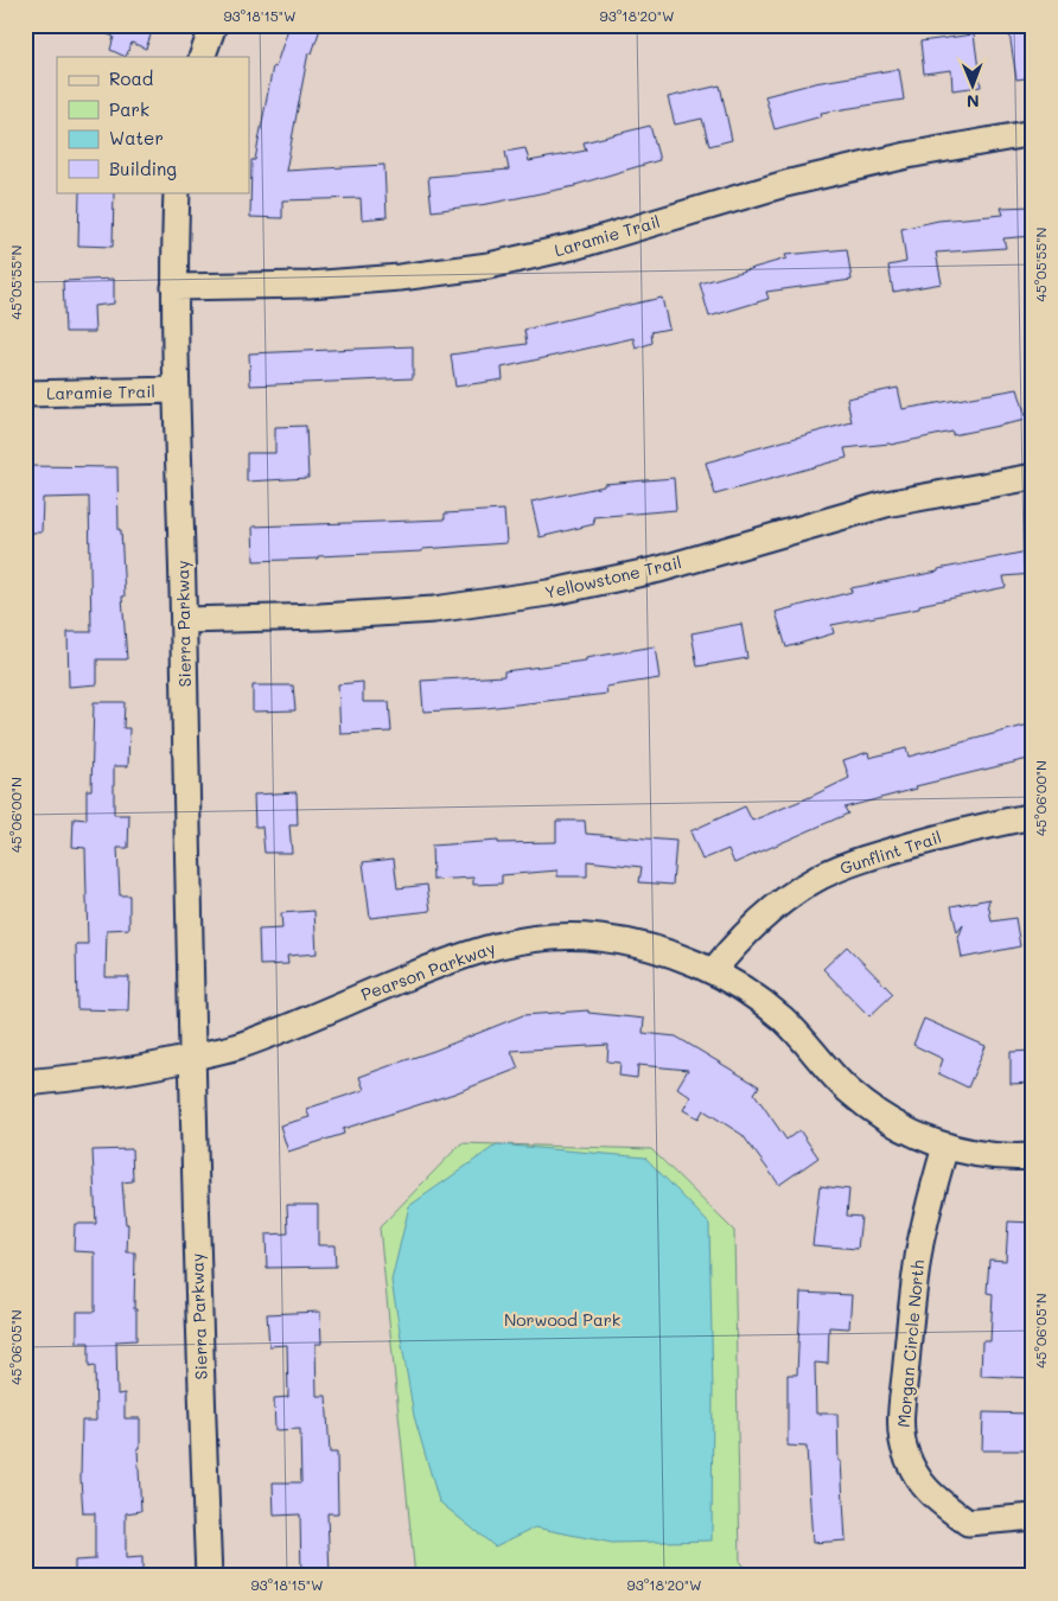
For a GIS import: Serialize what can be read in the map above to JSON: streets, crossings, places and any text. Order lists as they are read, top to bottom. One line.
{"streets":{"street":["Laramie Trail","Yellowstone Trail","Sierra Parkway","Gunflint Trail","Pearson Parkway","Morgan Circle North"]},"crossings":[["Laramie Trail","Sierra Parkway"],["Yellowstone Trail","Sierra Parkway"],["Sierra Parkway","Pearson Parkway"],["Gunflint Trail","Pearson Parkway"],["Pearson Parkway","Morgan Circle North"]],"parks":["Norwood Park"],"legend":["Road","Park","Water","Building"],"north":"bottom","coordinates":["93°18'15\"W","93°18'20\"W","45°05'55\"N","45°06'00\"N","45°06'05\"N"]}
